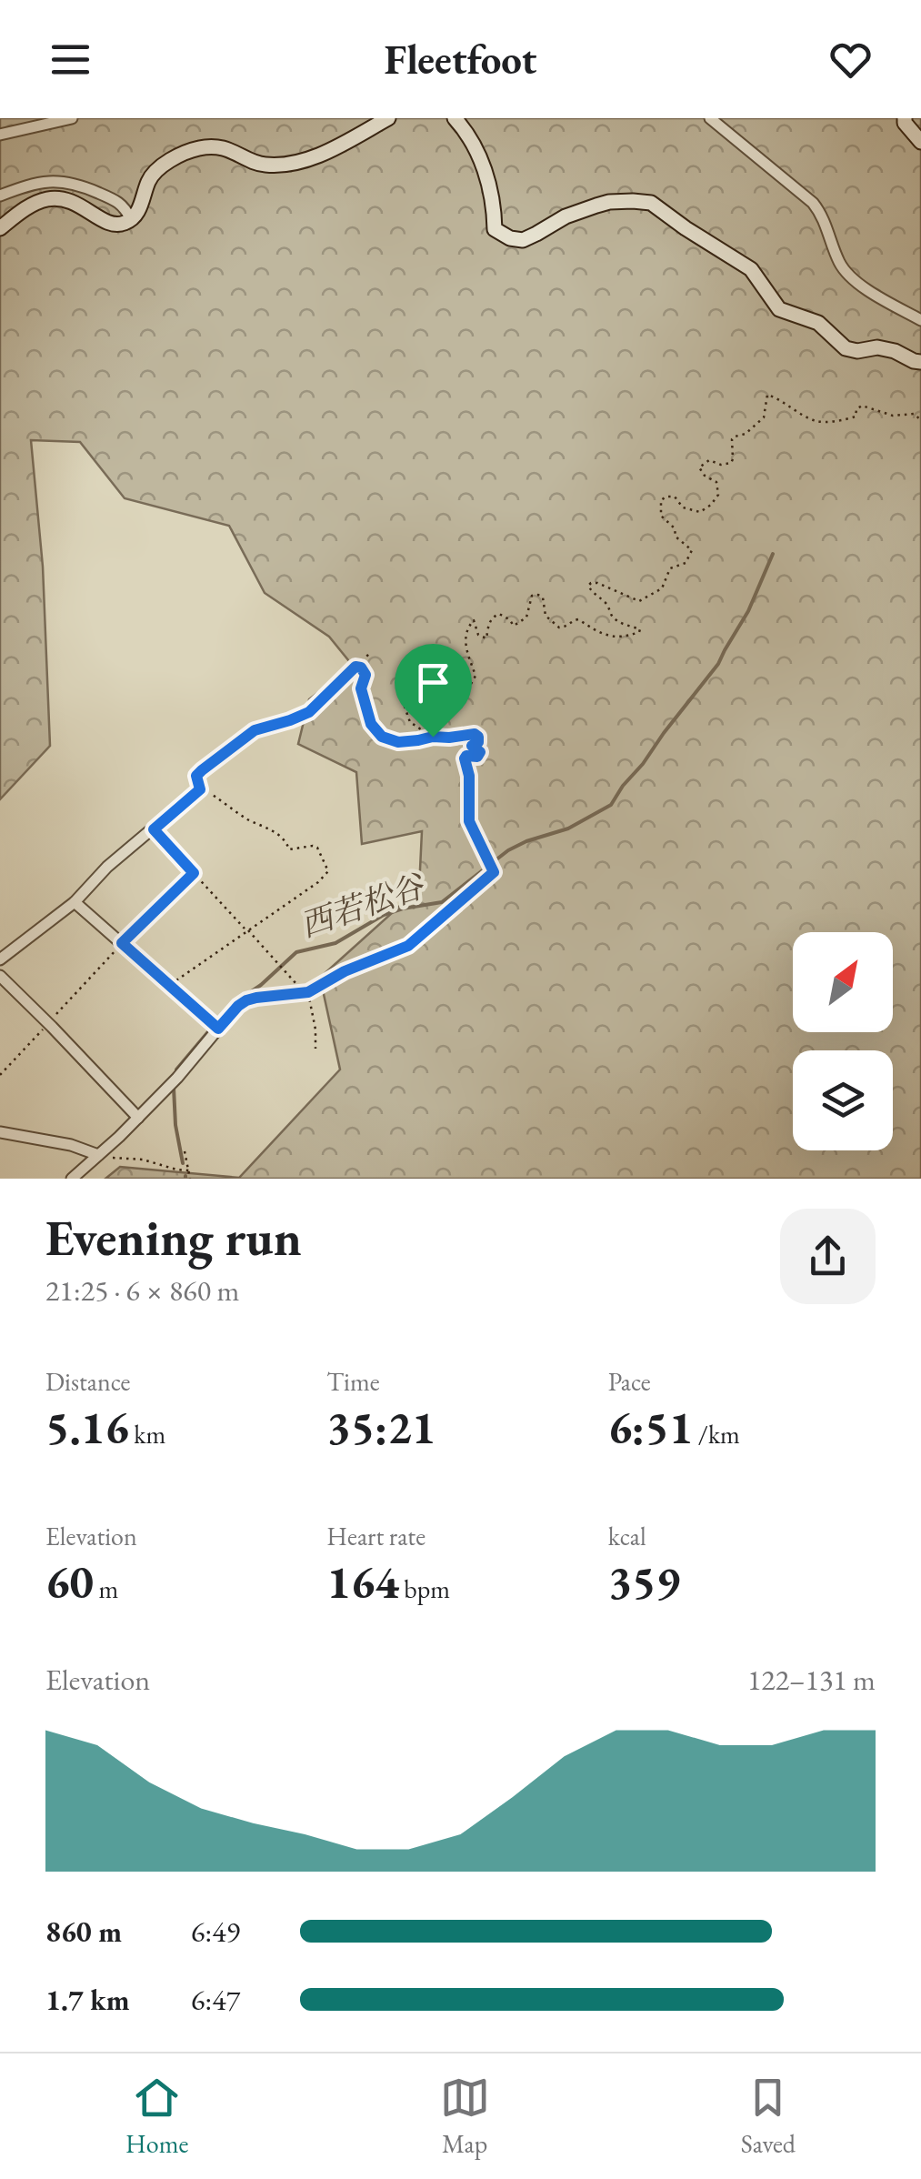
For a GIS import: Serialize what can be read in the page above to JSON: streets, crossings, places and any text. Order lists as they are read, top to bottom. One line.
{"water":["西若松谷"],"north":"top right","page":{"header":"Fleetfoot","heading":["Evening run","21:25 · 6 × 860 m"],"stats":[["Distance","5.16 km"],["Time","35:21"],["Pace","6:51 /km"],["Elevation","60 m"],["Heart rate","164 bpm"],["kcal","359"]],"chart":["Elevation","122–131 m"],"list":[{"name":"860 m","note":"6:49"},{"name":"1.7 km","note":"6:47"}],"tabs":["Home","Map","Saved"]}}
